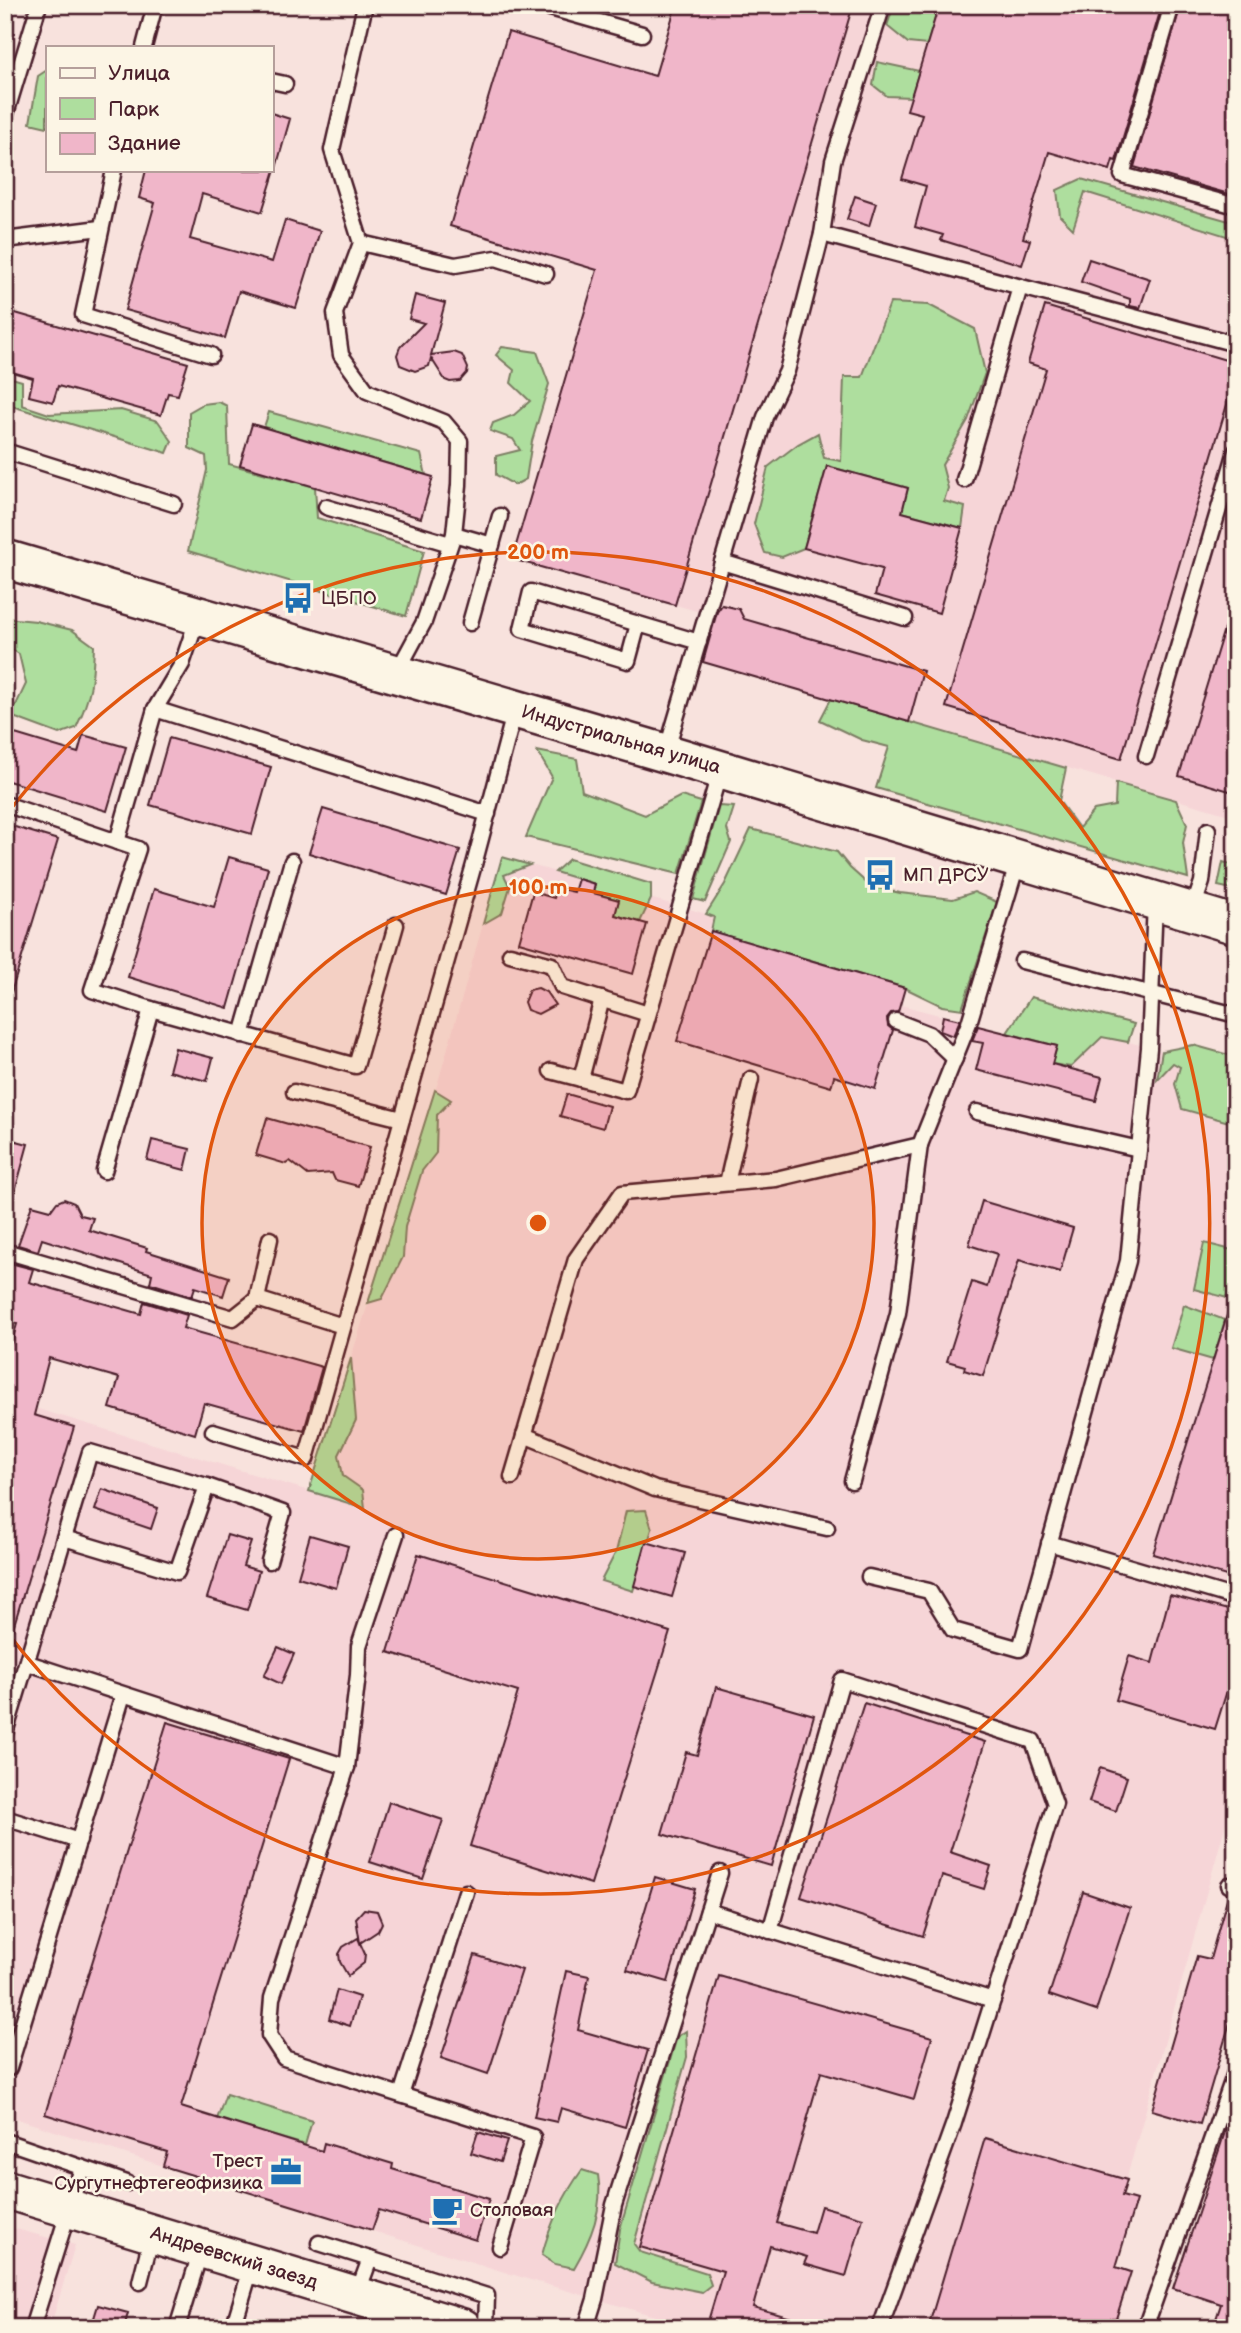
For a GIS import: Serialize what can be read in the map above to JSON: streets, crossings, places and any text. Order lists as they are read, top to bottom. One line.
{"streets":{"main road":["Индустриальная улица","Андреевский заезд"]},"places":{"bus stop":["ЦБПО","МП ДРСУ"],"office":["Трест Сургутнефтегеофизика"],"cafe":["Столовая"]},"legend":["Улица","Парк","Здание"],"rings":["200 m","100 m"]}
